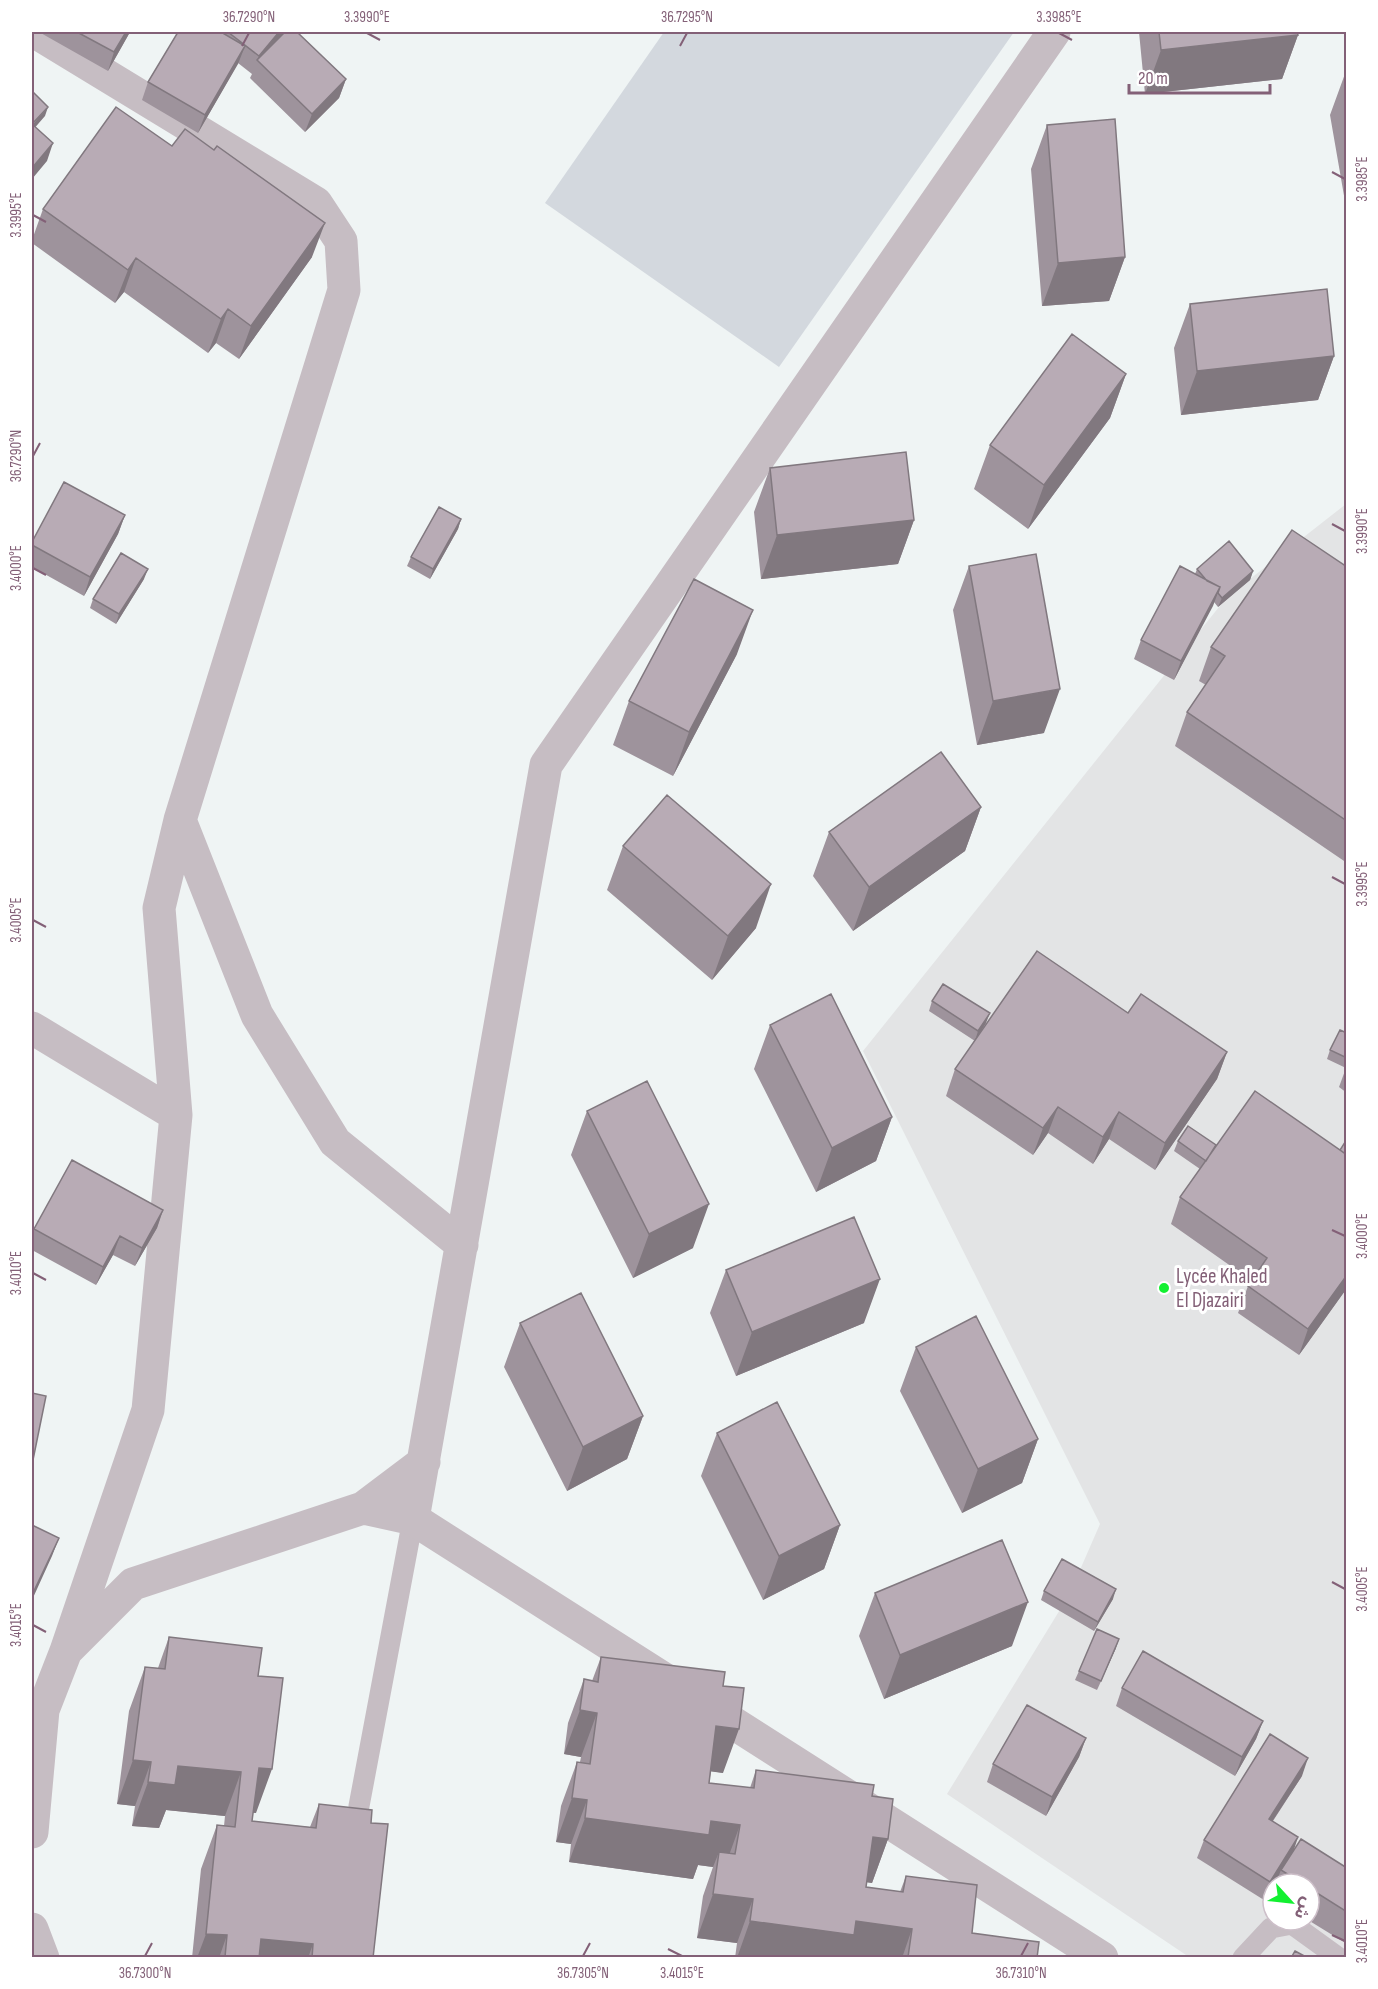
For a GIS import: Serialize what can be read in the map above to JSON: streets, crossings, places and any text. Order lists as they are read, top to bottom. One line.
{"places":["Lycée Khaled El Djazairi"],"scale_bar":"20 m","north":"bottom right","coordinates":["36.7290°N","3.3990°E","36.7295°N","3.3985°E","3.3995°E","3.4000°E","3.4005°E","3.4010°E","3.4015°E","36.7300°N","36.7305°N","36.7310°N"]}
